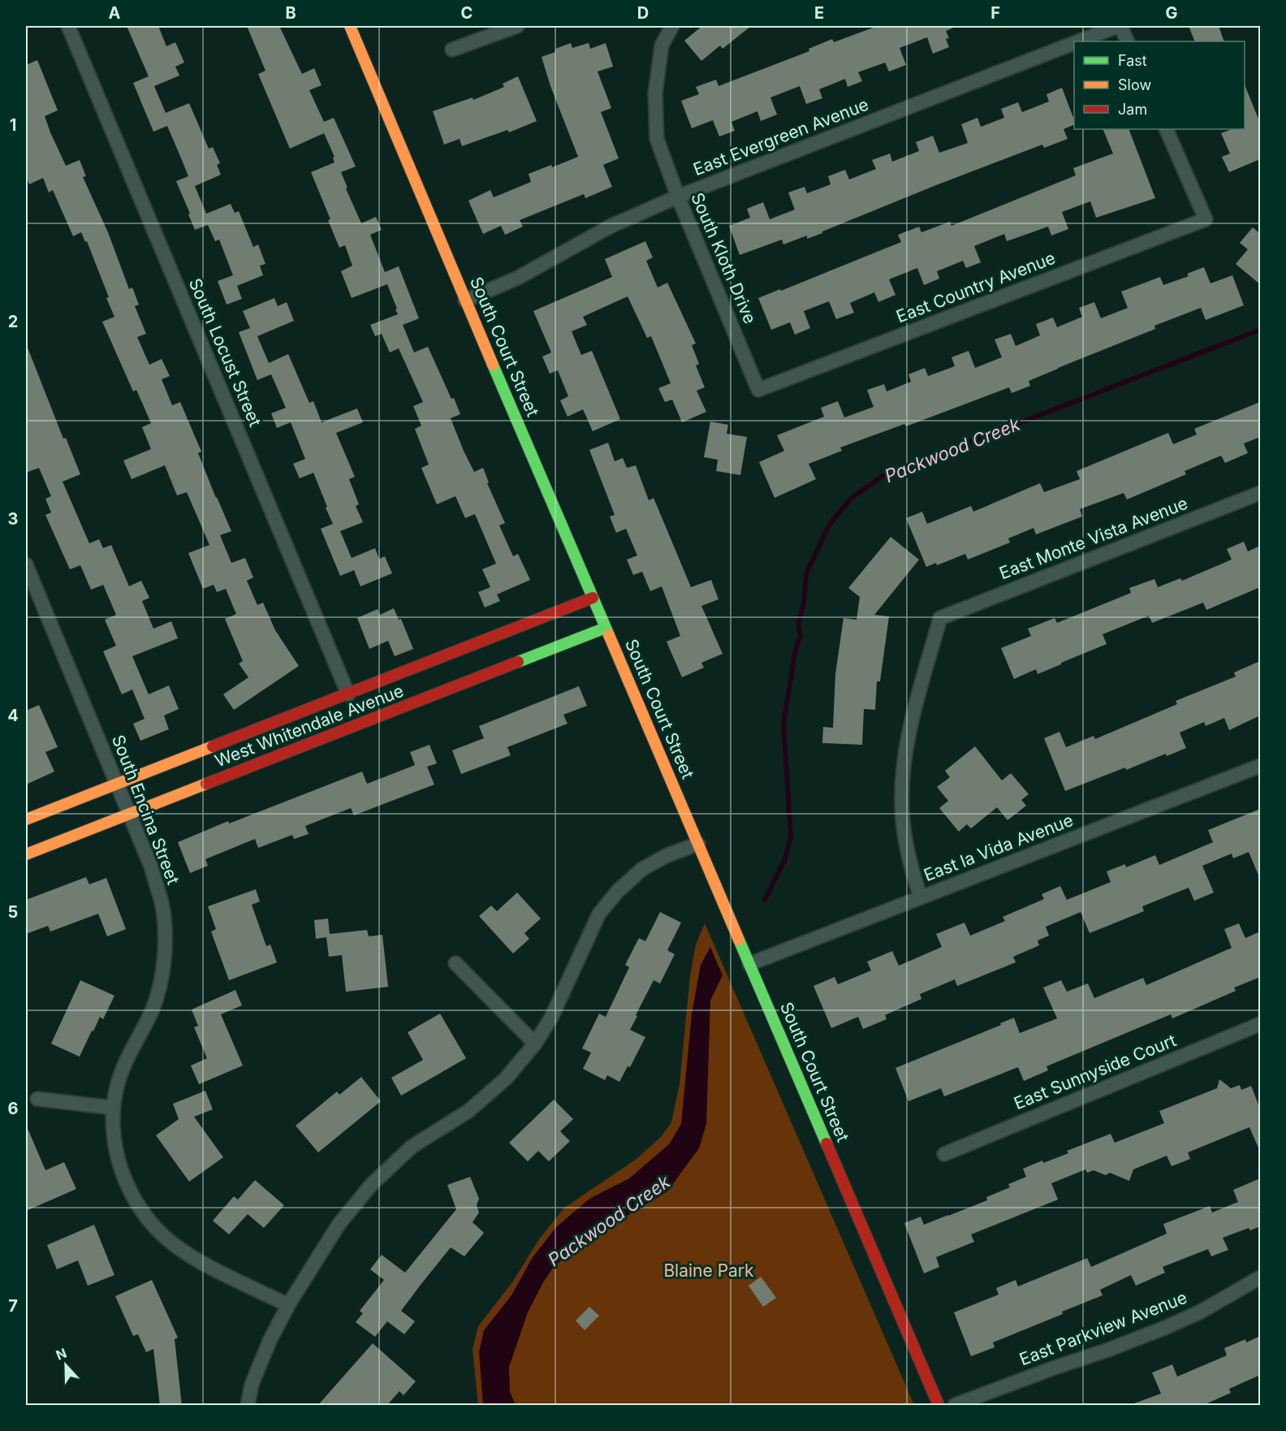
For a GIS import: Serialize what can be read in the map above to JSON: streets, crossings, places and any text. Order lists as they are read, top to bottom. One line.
{"streets":{"street":["East Evergreen Avenue","South Kloth Drive","East Country Avenue","South Court Street","South Locust Street","East Monte Vista Avenue","West Whitendale Avenue","South Encina Street","East la Vida Avenue","East Sunnyside Court","East Parkview Avenue"]},"crossings":[["East Evergreen Avenue","South Kloth Drive"],["East Evergreen Avenue","South Court Street"],["South Kloth Drive","East Country Avenue"],["South Court Street","West Whitendale Avenue"],["South Court Street","East la Vida Avenue"],["South Locust Street","West Whitendale Avenue"],["East Monte Vista Avenue","East la Vida Avenue"],["West Whitendale Avenue","South Encina Street"]],"water":["Packwood Creek"],"parks":["Blaine Park"],"legend":["Fast","Slow","Jam"],"north":"top","grid":{"columns":["A","B","C","D","E","F","G"],"rows":["1","2","3","4","5","6","7"]}}
